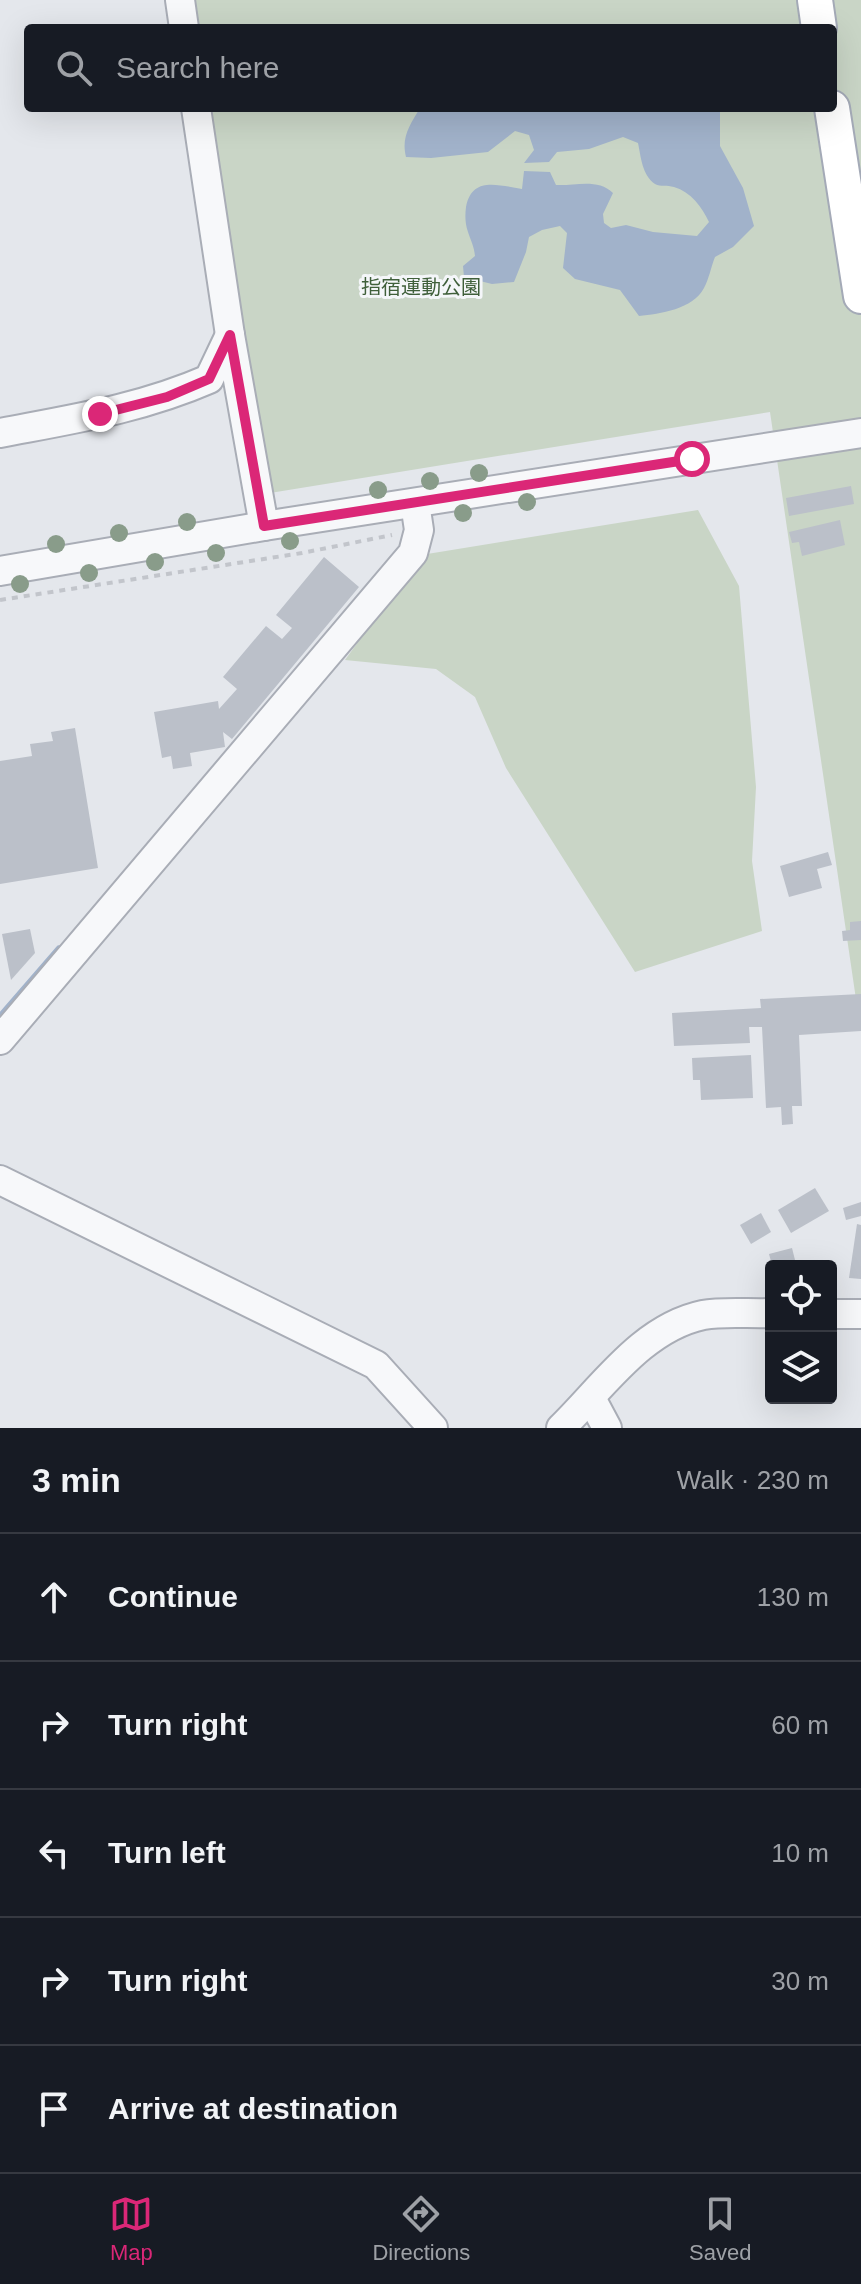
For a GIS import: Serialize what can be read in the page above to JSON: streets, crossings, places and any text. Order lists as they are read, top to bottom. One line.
{"parks":["指宿運動公園"],"page":{"search":"Search here","heading":["3 min","Walk · 230 m"],"list":[["Continue","130 m"],["Turn right","60 m"],["Turn left","10 m"],["Turn right","30 m"],"Arrive at destination"],"nav":["Map","Directions","Saved"]}}
